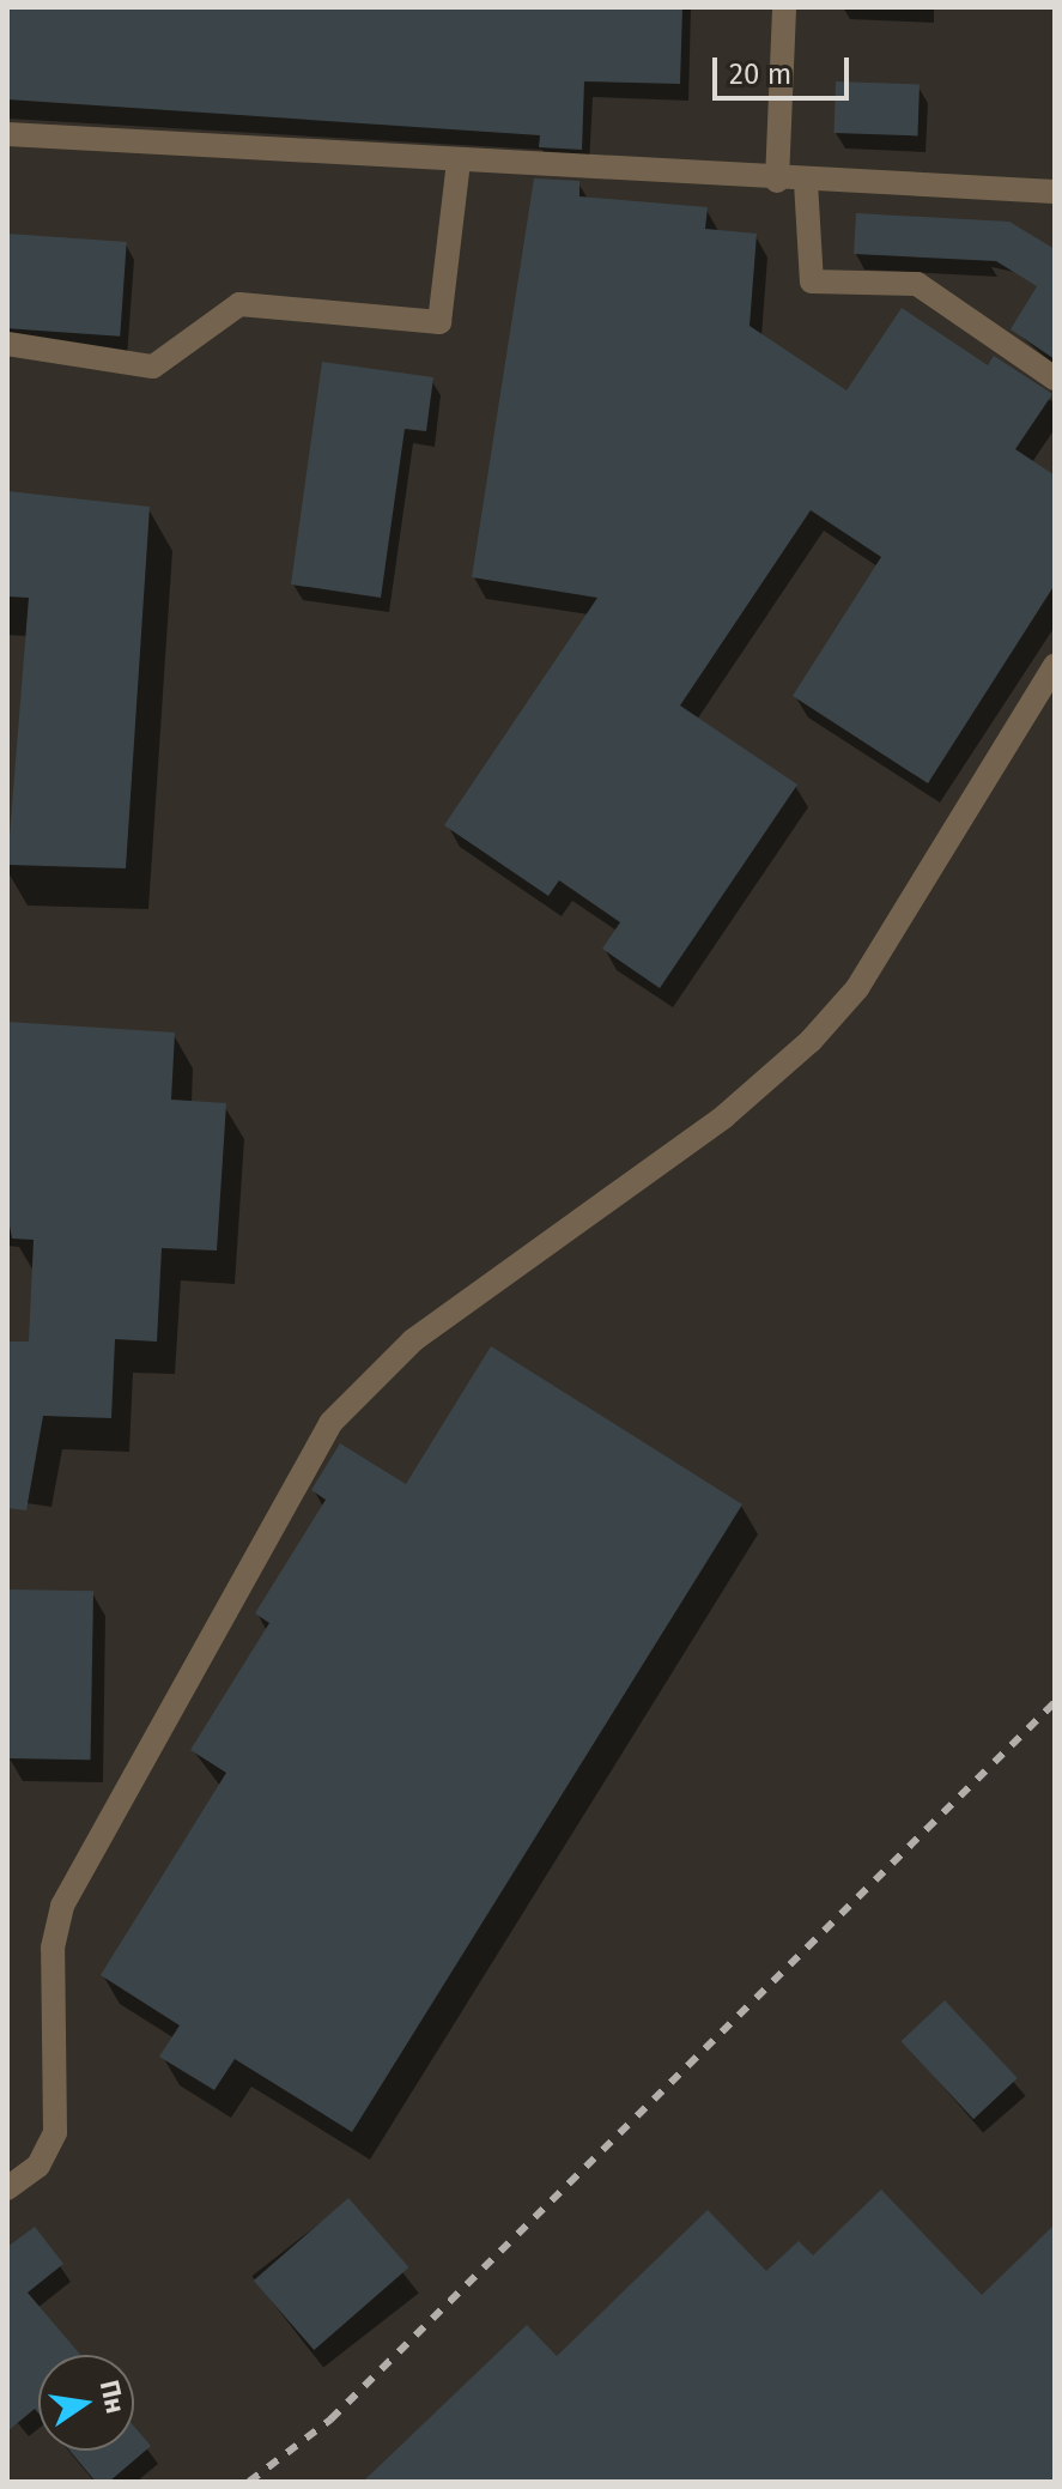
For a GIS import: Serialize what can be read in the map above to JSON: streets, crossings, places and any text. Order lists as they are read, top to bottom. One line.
{"scale_bar":"20 m","north":"right"}
